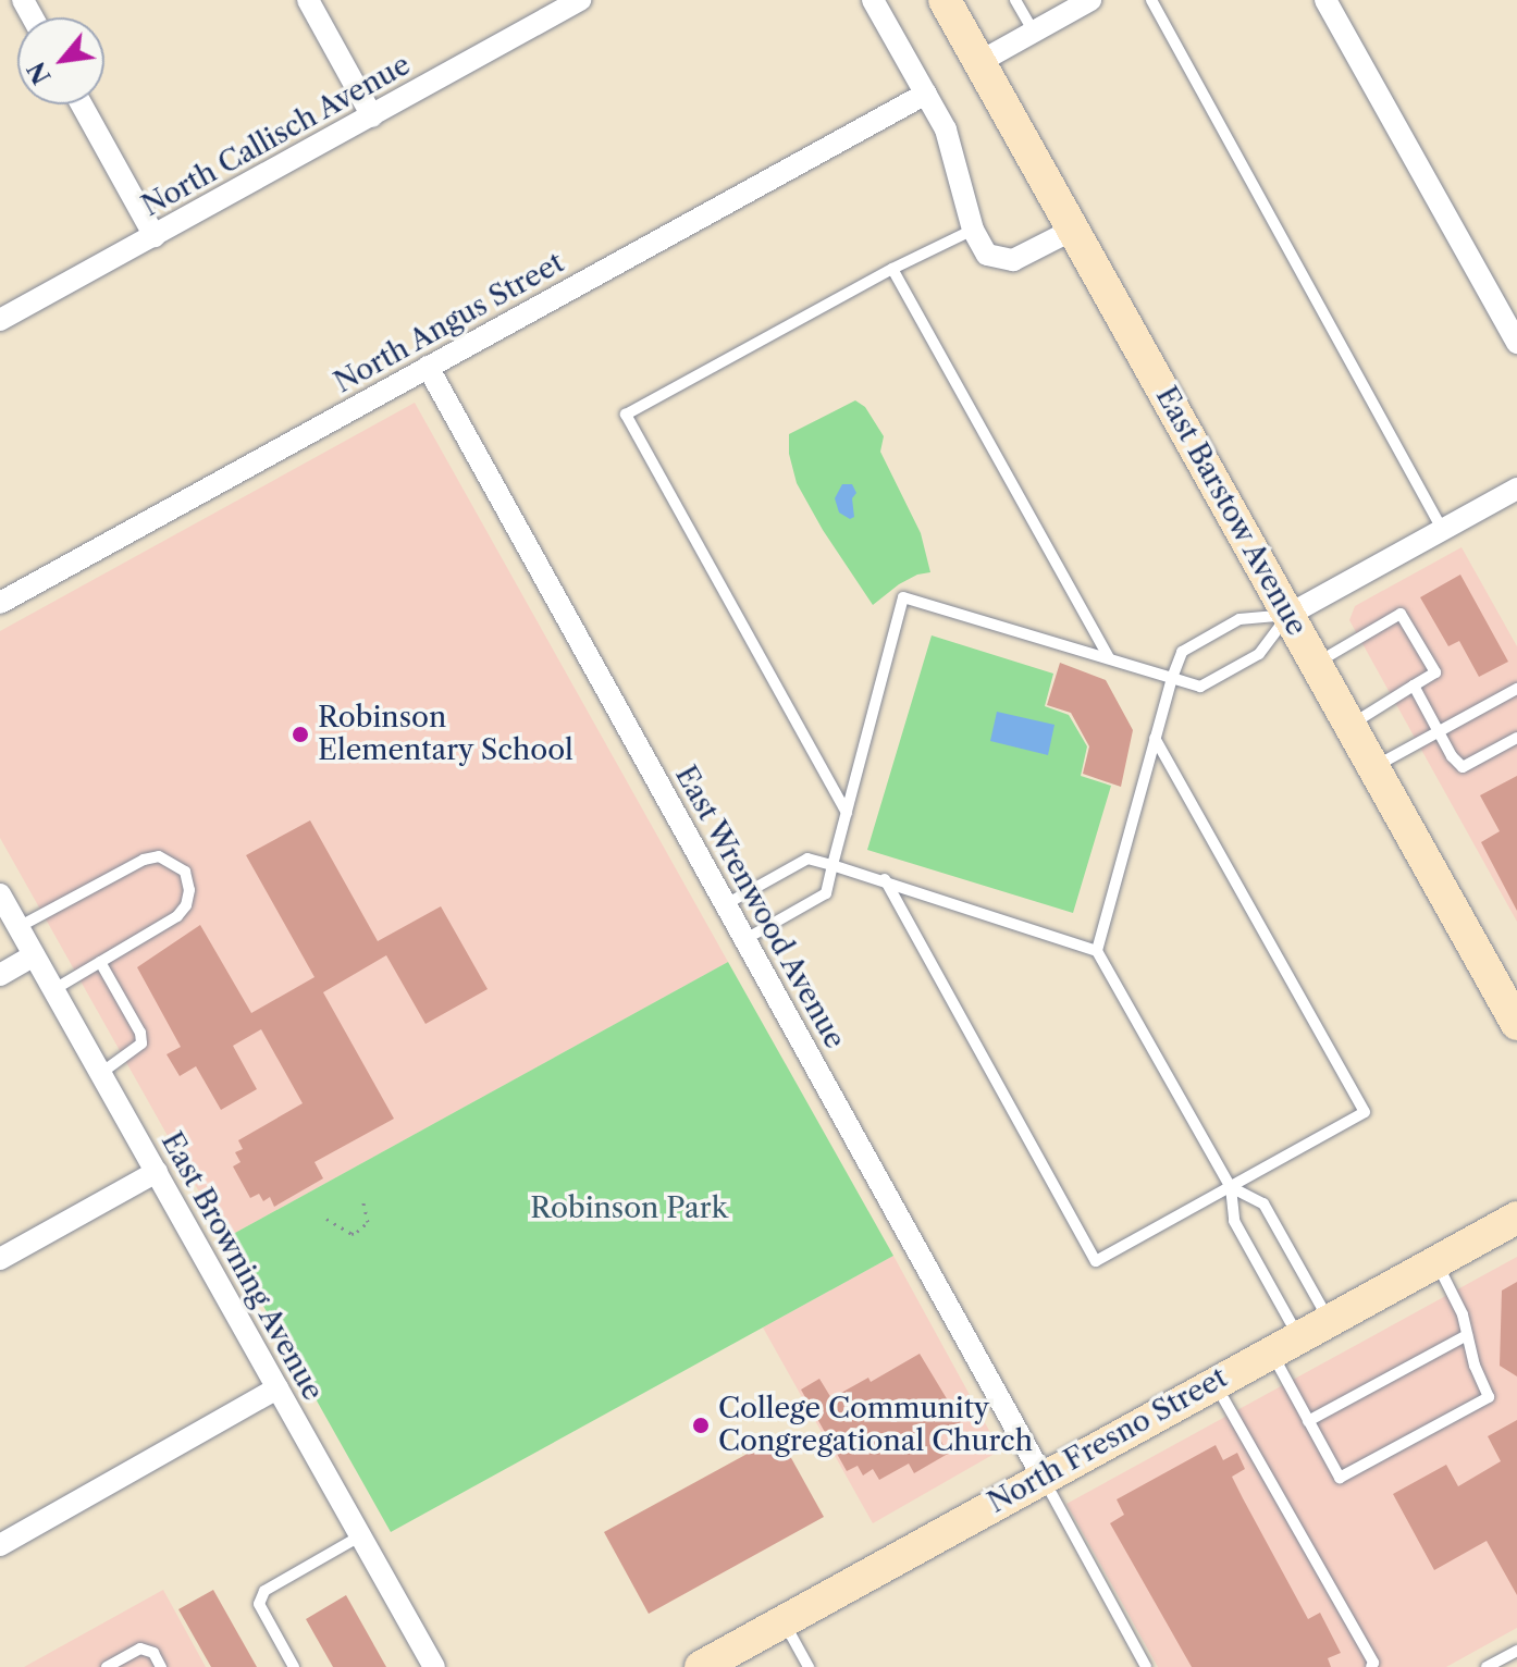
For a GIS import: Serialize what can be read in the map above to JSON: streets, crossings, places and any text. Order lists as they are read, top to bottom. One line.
{"streets":{"main road":["East Barstow Avenue","North Fresno Street"],"street":["North Callisch Avenue","North Angus Street","East Wrenwood Avenue","East Browning Avenue"]},"crossings":[["North Angus Street","East Wrenwood Avenue"],["East Wrenwood Avenue","North Fresno Street"]],"parks":["Robinson Park"],"places":["Robinson Elementary School","College Community Congregational Church"],"north":"bottom left"}
